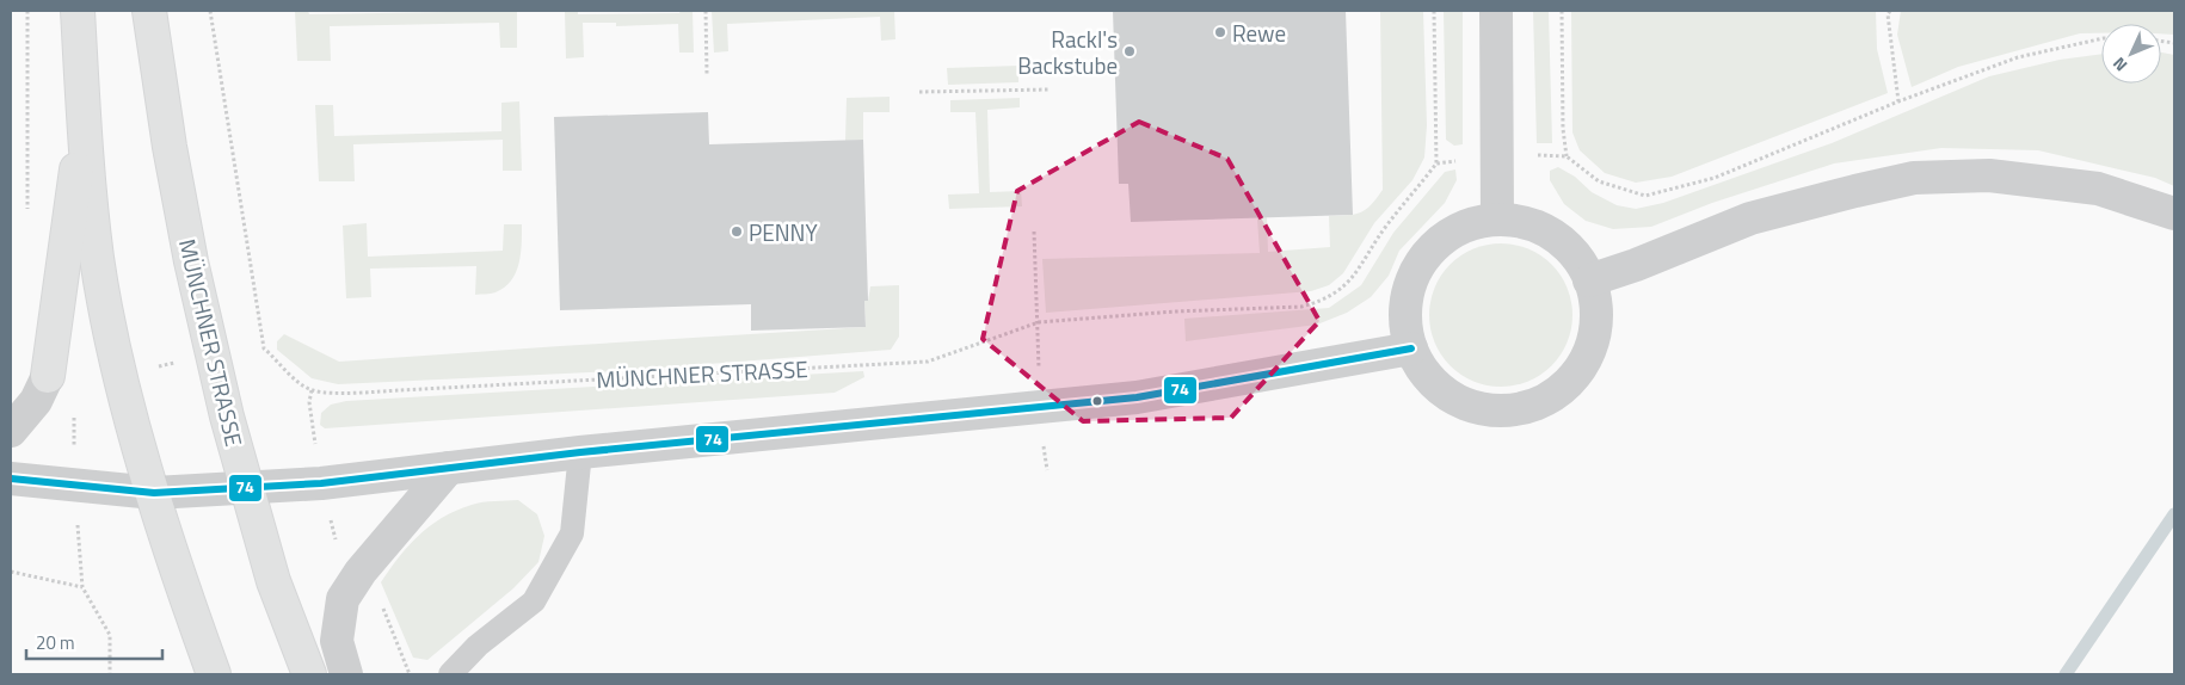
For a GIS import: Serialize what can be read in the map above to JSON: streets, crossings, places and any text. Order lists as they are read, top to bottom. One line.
{"streets":{"main road":["MÜNCHNER STRASSE"]},"places":["Rewe","Rackl's Backstube","PENNY"],"lines":["transit line 74"],"scale_bar":"20 m","north":"bottom left"}
